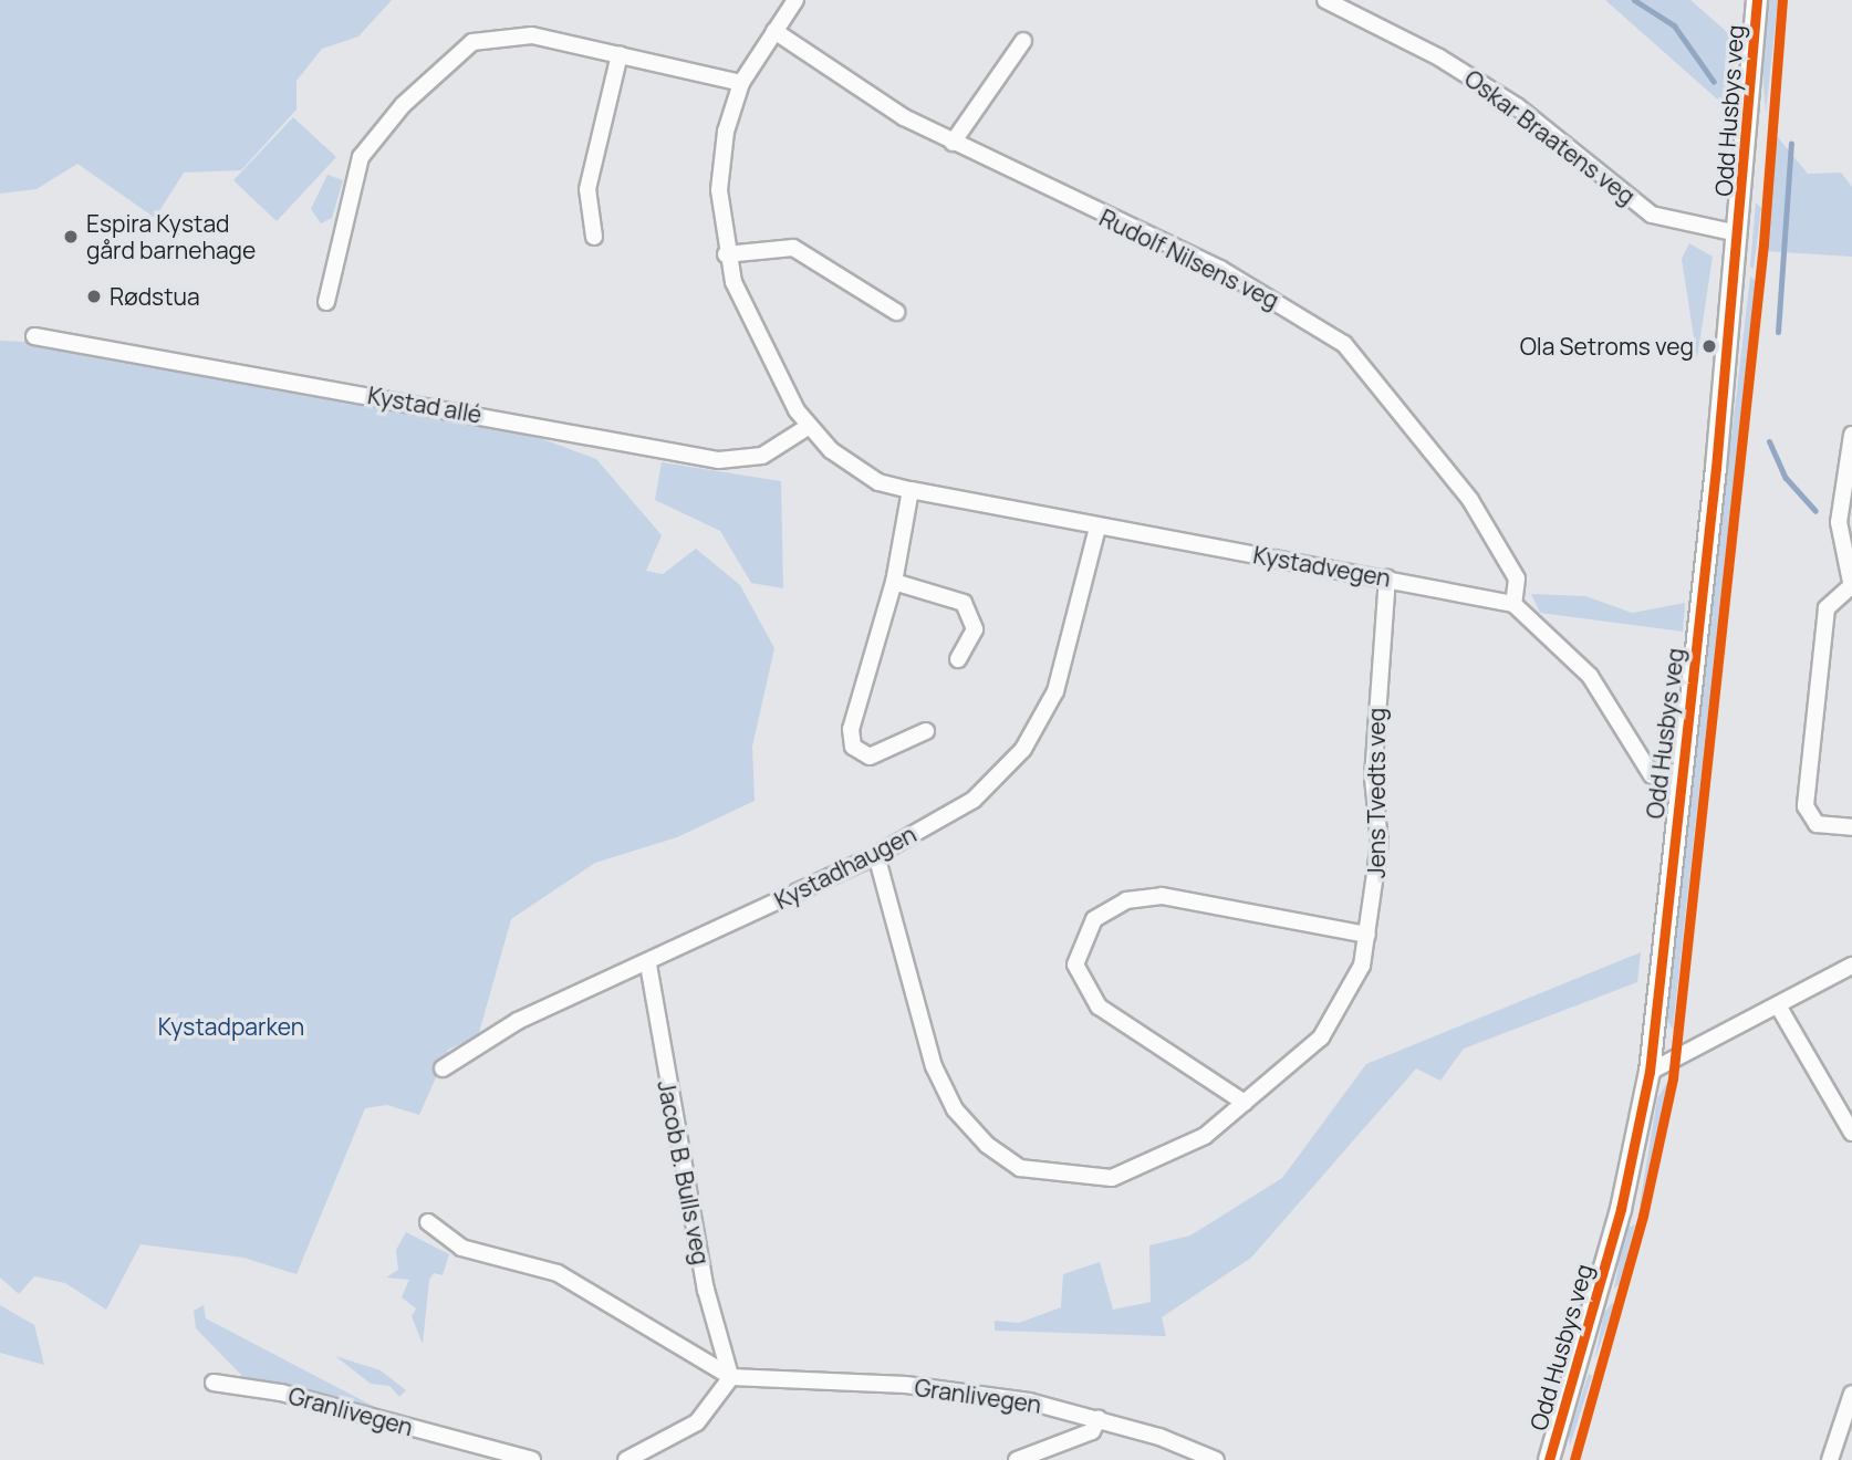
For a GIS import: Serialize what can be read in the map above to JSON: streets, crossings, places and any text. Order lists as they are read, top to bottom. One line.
{"streets":{"street":["Odd Husbys veg","Oskar Braatens veg","Rudolf Nilsens veg","Kystad allé","Kystadvegen","Jens Tvedts veg","Kystadhaugen","Jacob B. Bulls veg","Granlivegen"]},"crossings":[["Odd Husbys veg","Oskar Braatens veg"],["Rudolf Nilsens veg","Kystadvegen"],["Kystad allé","Kystadvegen"],["Kystadvegen","Jens Tvedts veg"],["Kystadvegen","Kystadhaugen"],["Jens Tvedts veg","Kystadhaugen"],["Kystadhaugen","Jacob B. Bulls veg"],["Jacob B. Bulls veg","Granlivegen"]],"parks":["Kystadparken"],"places":["Espira Kystad gård barnehage","Rødstua","Ola Setroms veg"]}
